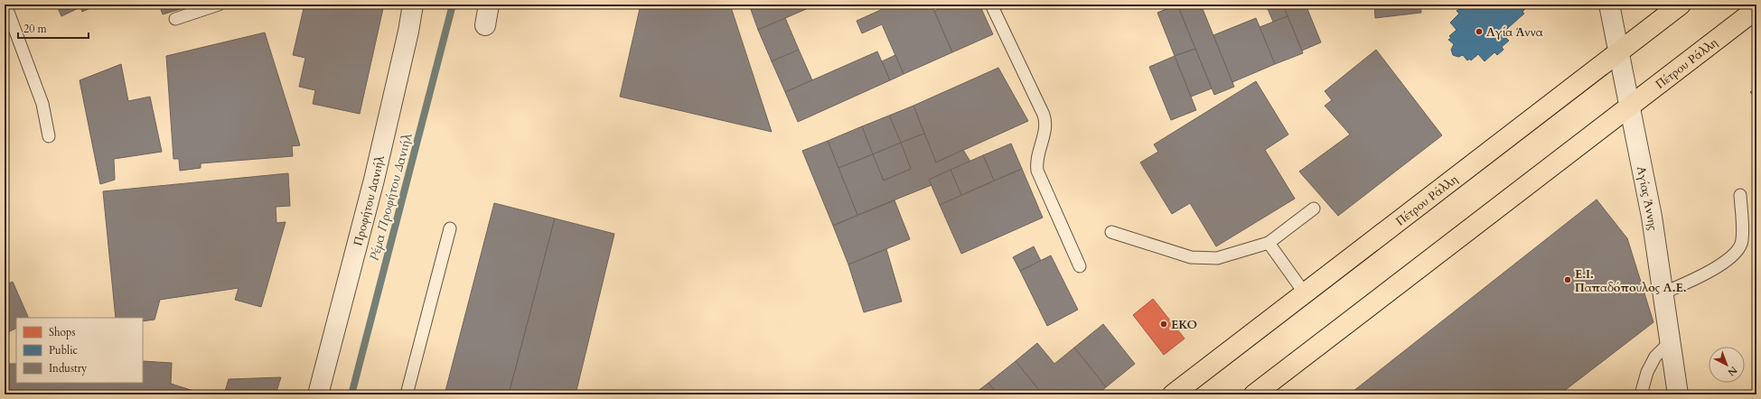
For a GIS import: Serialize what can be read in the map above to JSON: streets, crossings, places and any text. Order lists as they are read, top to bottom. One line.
{"streets":{"main road":["Πέτρου Ράλλη"],"street":["Αγίας Άννης","Προφήτου Δανιήλ"]},"crossings":[["Πέτρου Ράλλη","Αγίας Άννης"]],"water":["Ρέμα Προφήτου Δανιήλ"],"places":["Αγία Άννα","Ε.Ι. Παπαδόπουλος Α.Ε.","EKO"],"legend":["Shops","Public","Industry"],"scale_bar":"20 m","north":"bottom right"}
